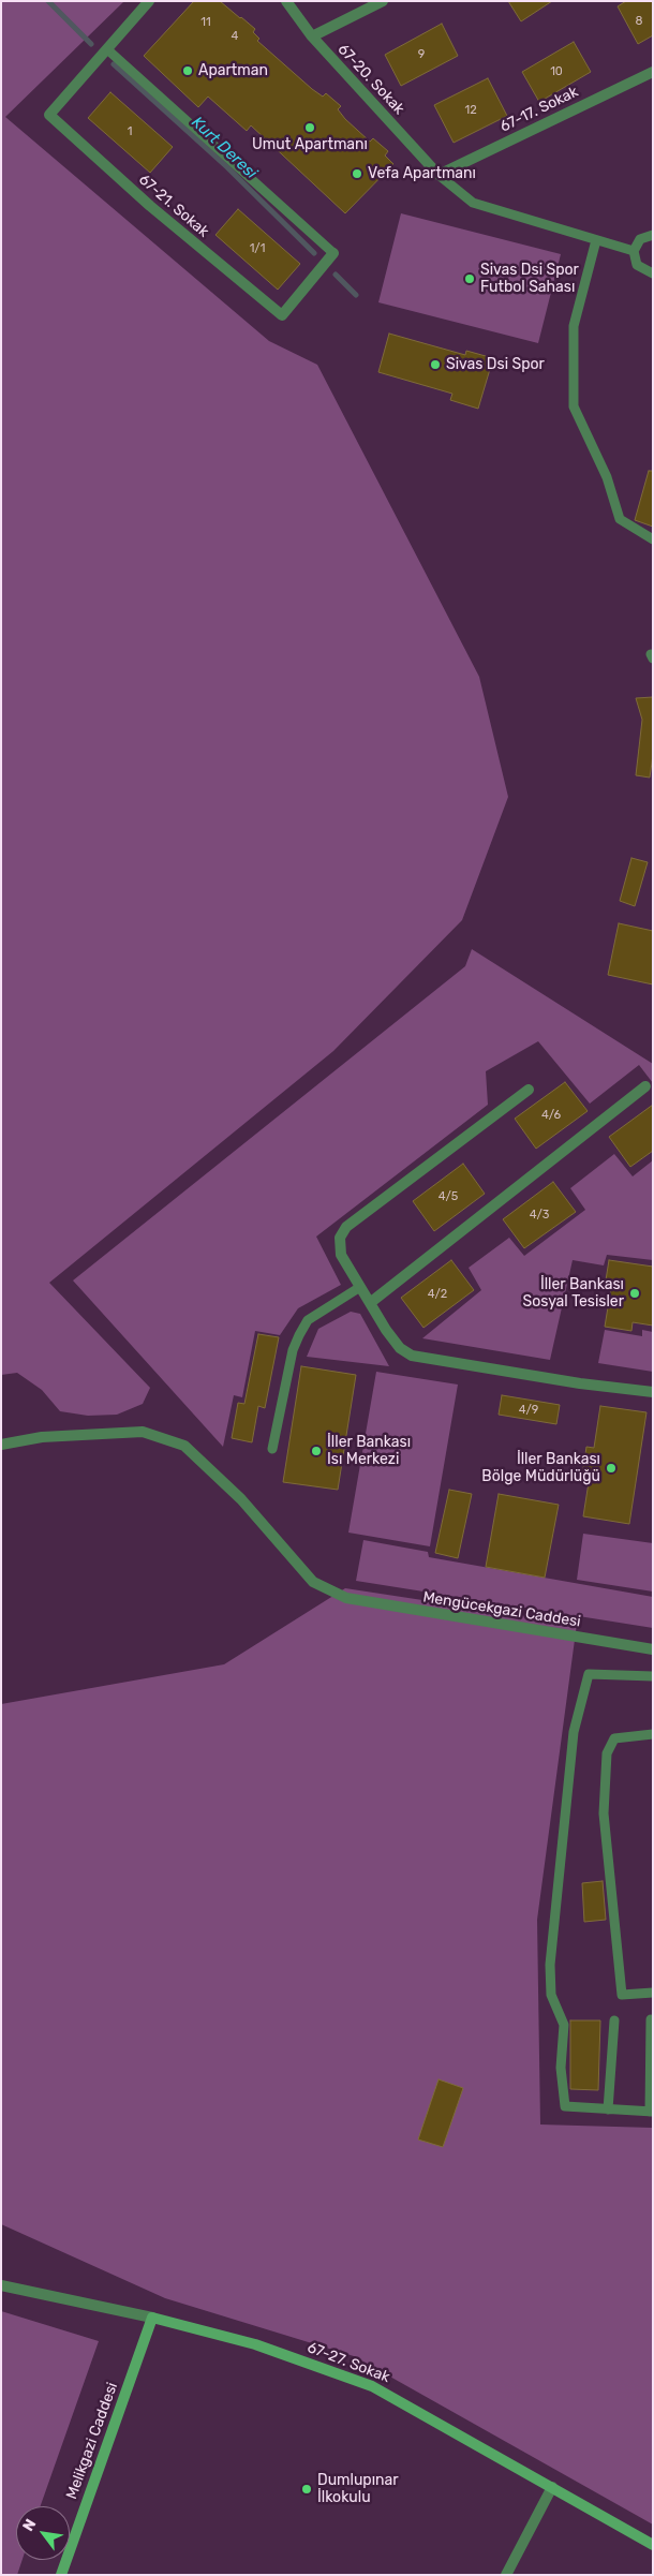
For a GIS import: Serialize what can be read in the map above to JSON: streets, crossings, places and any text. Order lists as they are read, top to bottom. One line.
{"streets":{"street":["67-20. Sokak","67-17. Sokak","67-21. Sokak","Mengücekgazi Caddesi","67-27. Sokak","Melikgazi Caddesi"]},"crossings":[["67-20. Sokak","67-17. Sokak"],["67-27. Sokak","Melikgazi Caddesi"]],"water":["Kurt Deresi"],"places":["Apartman","Umut Apartmanı","Vefa Apartmanı","Sivas Dsi Spor Futbol Sahası","Sivas Dsi Spor","İller Bankası Sosyal Tesisler","İller Bankası Isı Merkezi","İller Bankası Bölge Müdürlüğü","Dumlupınar İlkokulu"],"house_numbers":["8","11","4","9","10","12","1","1/1","4/6","4/5","4/3","4/2","4/9"],"north":"top left"}
